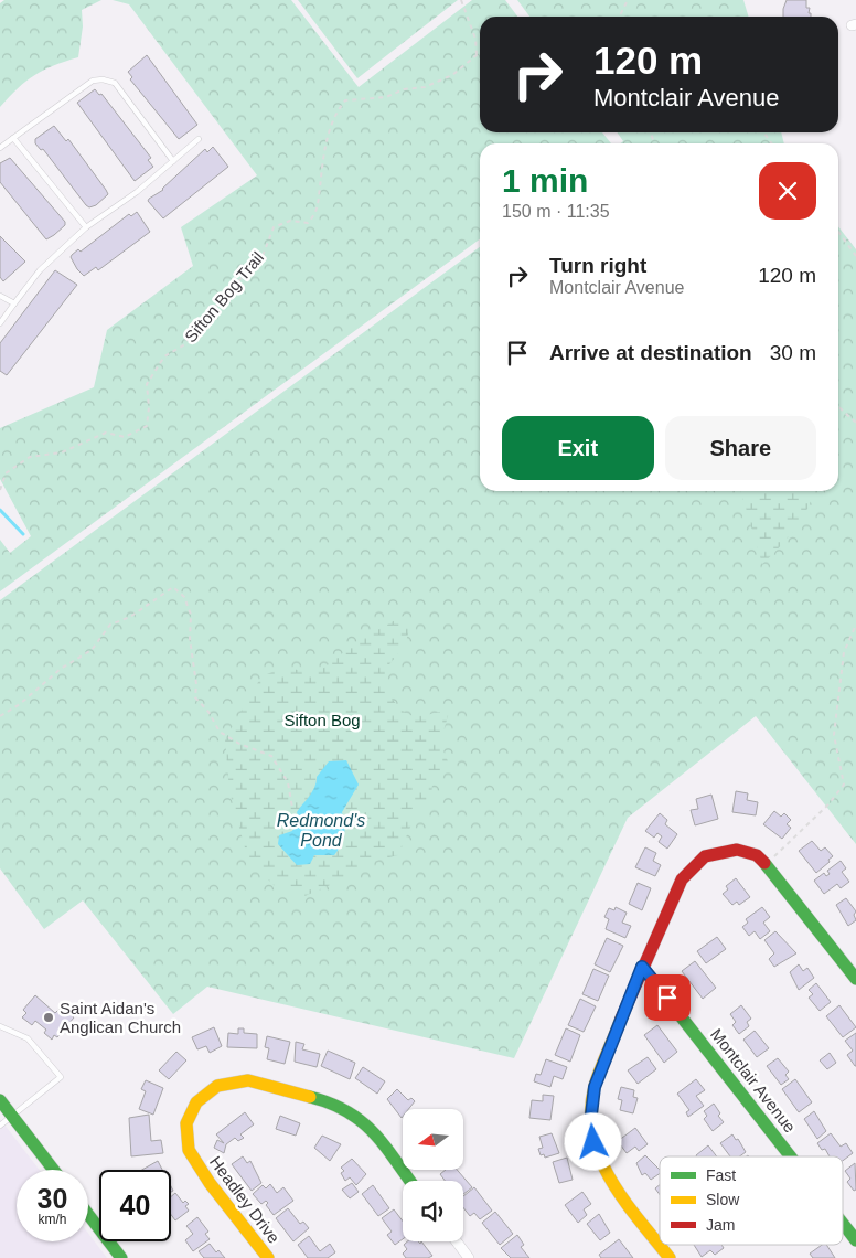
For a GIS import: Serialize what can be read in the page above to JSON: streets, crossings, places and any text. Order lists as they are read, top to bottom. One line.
{"streets":{"street":["Montclair Avenue","Headley Drive"],"path":["Sifton Bog Trail"]},"water":["Redmond's Pond"],"parks":["Sifton Bog"],"places":["Saint Aidan's Anglican Church"],"legend":["Fast","Slow","Jam"],"north":"left","page":{"turn":["120 m","Montclair Avenue"],"heading":["1 min","150 m · 11:35"],"list":[{"name":"Turn right","note":"Montclair Avenue","value":"120 m"},{"name":"Arrive at destination","value":"30 m"}],"buttons":["Exit","Share"],"speed":"30 km/h","limit":"40"}}
